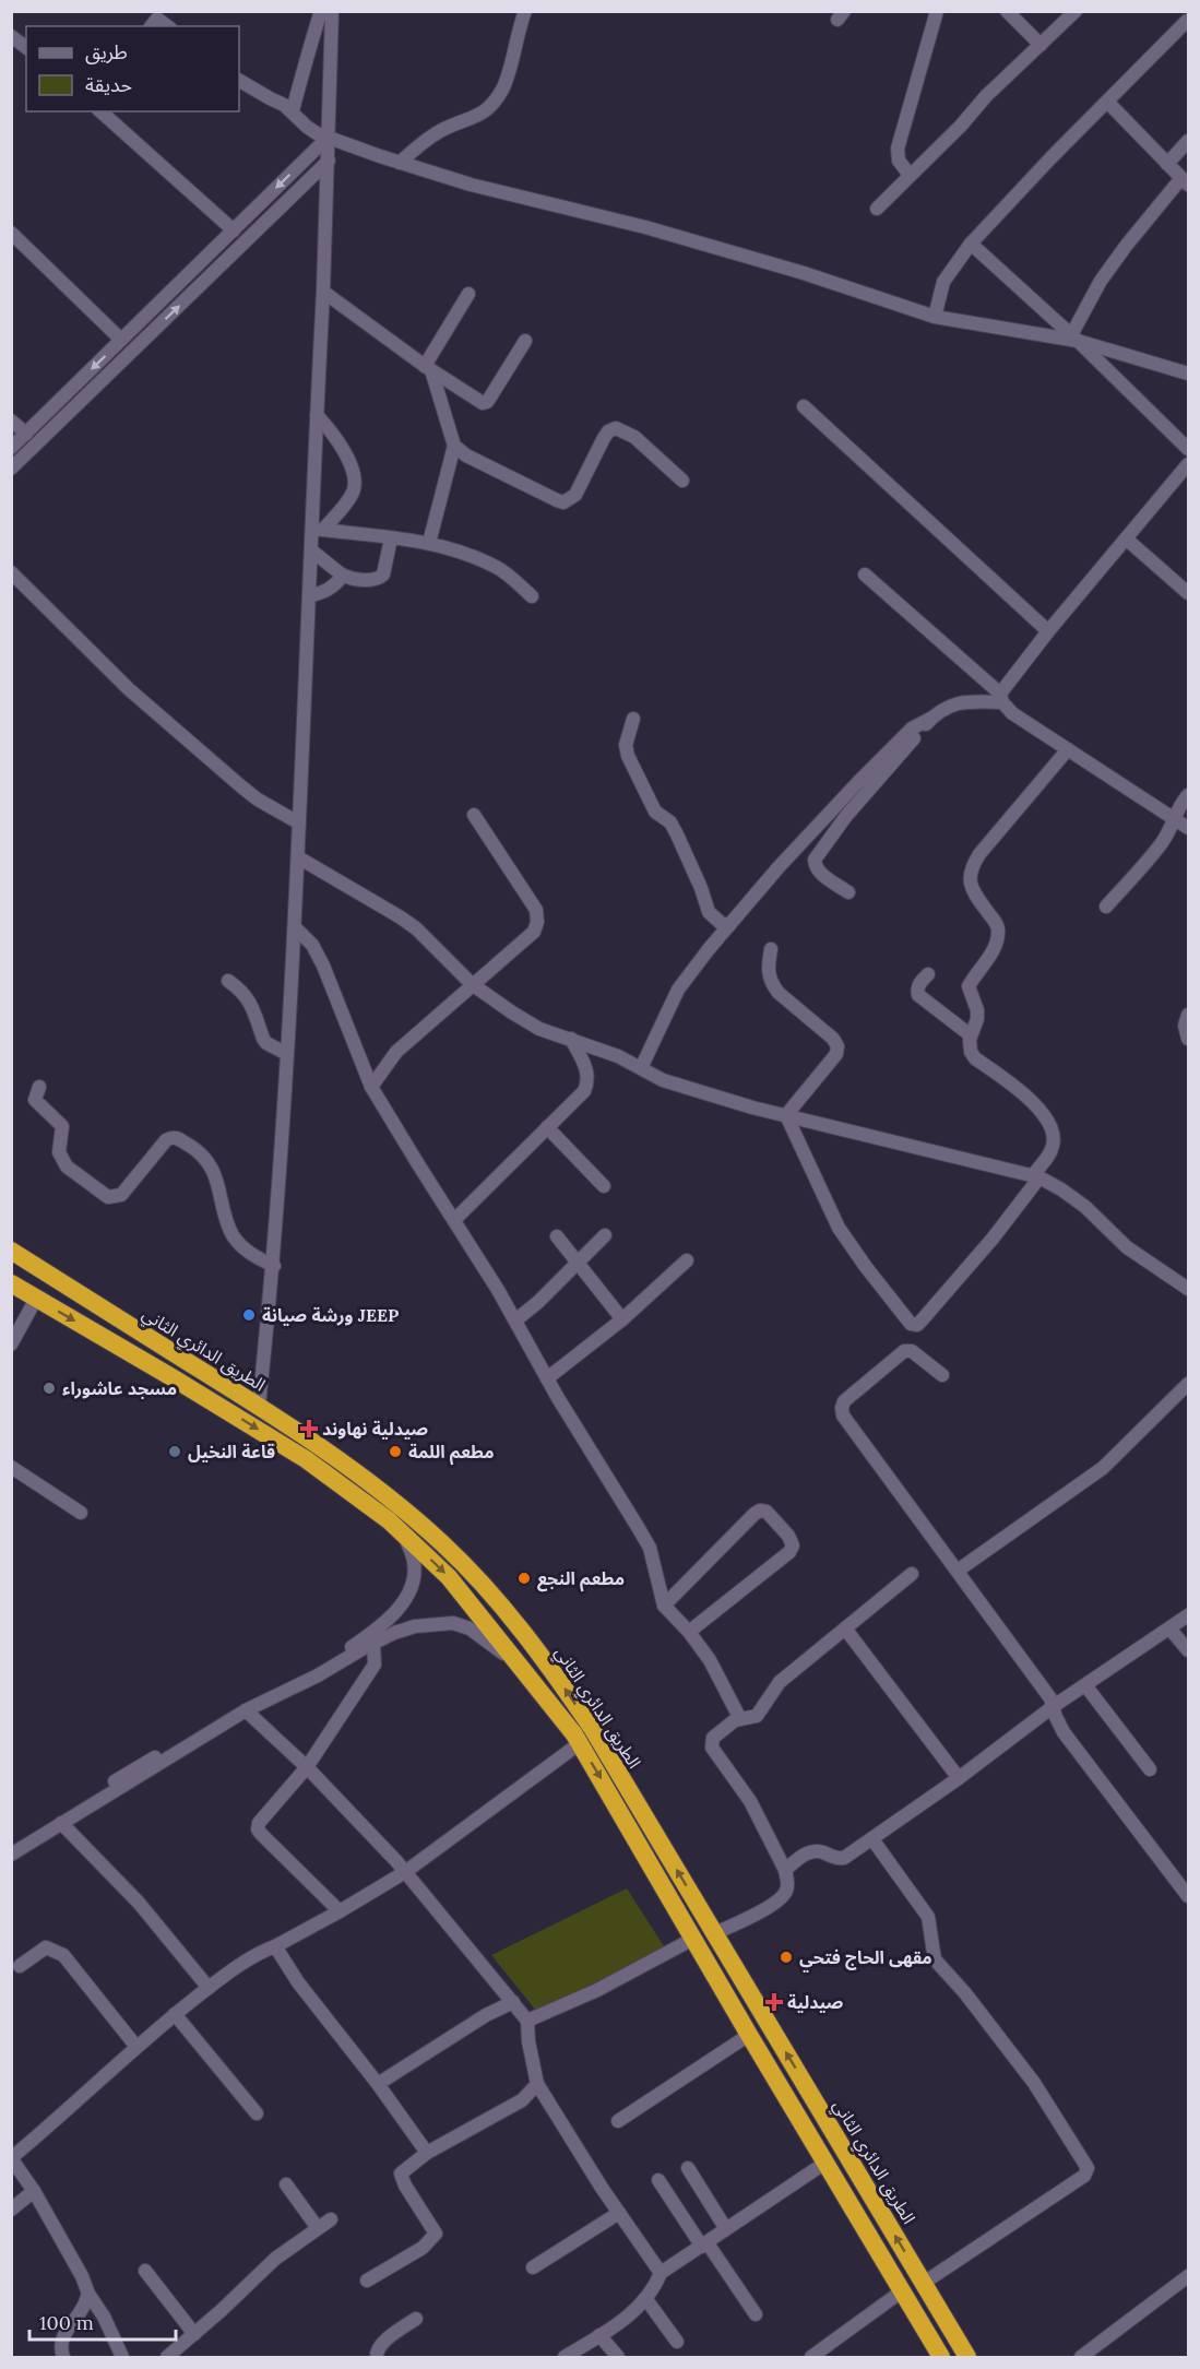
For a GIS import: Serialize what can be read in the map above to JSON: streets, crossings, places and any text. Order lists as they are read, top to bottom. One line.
{"streets":{"highway":["الطريق الدائري الثاني"]},"places":{"other":["ورشة صيانة JEEP","مسجد عاشوراء","قاعة النخيل","مطعم اللمة","مطعم النجع","مقهى الحاج فتحي"],"health":["صيدلية نهاوند","صيدلية"]},"legend":["طريق","حديقة"],"scale_bar":"100 m"}
